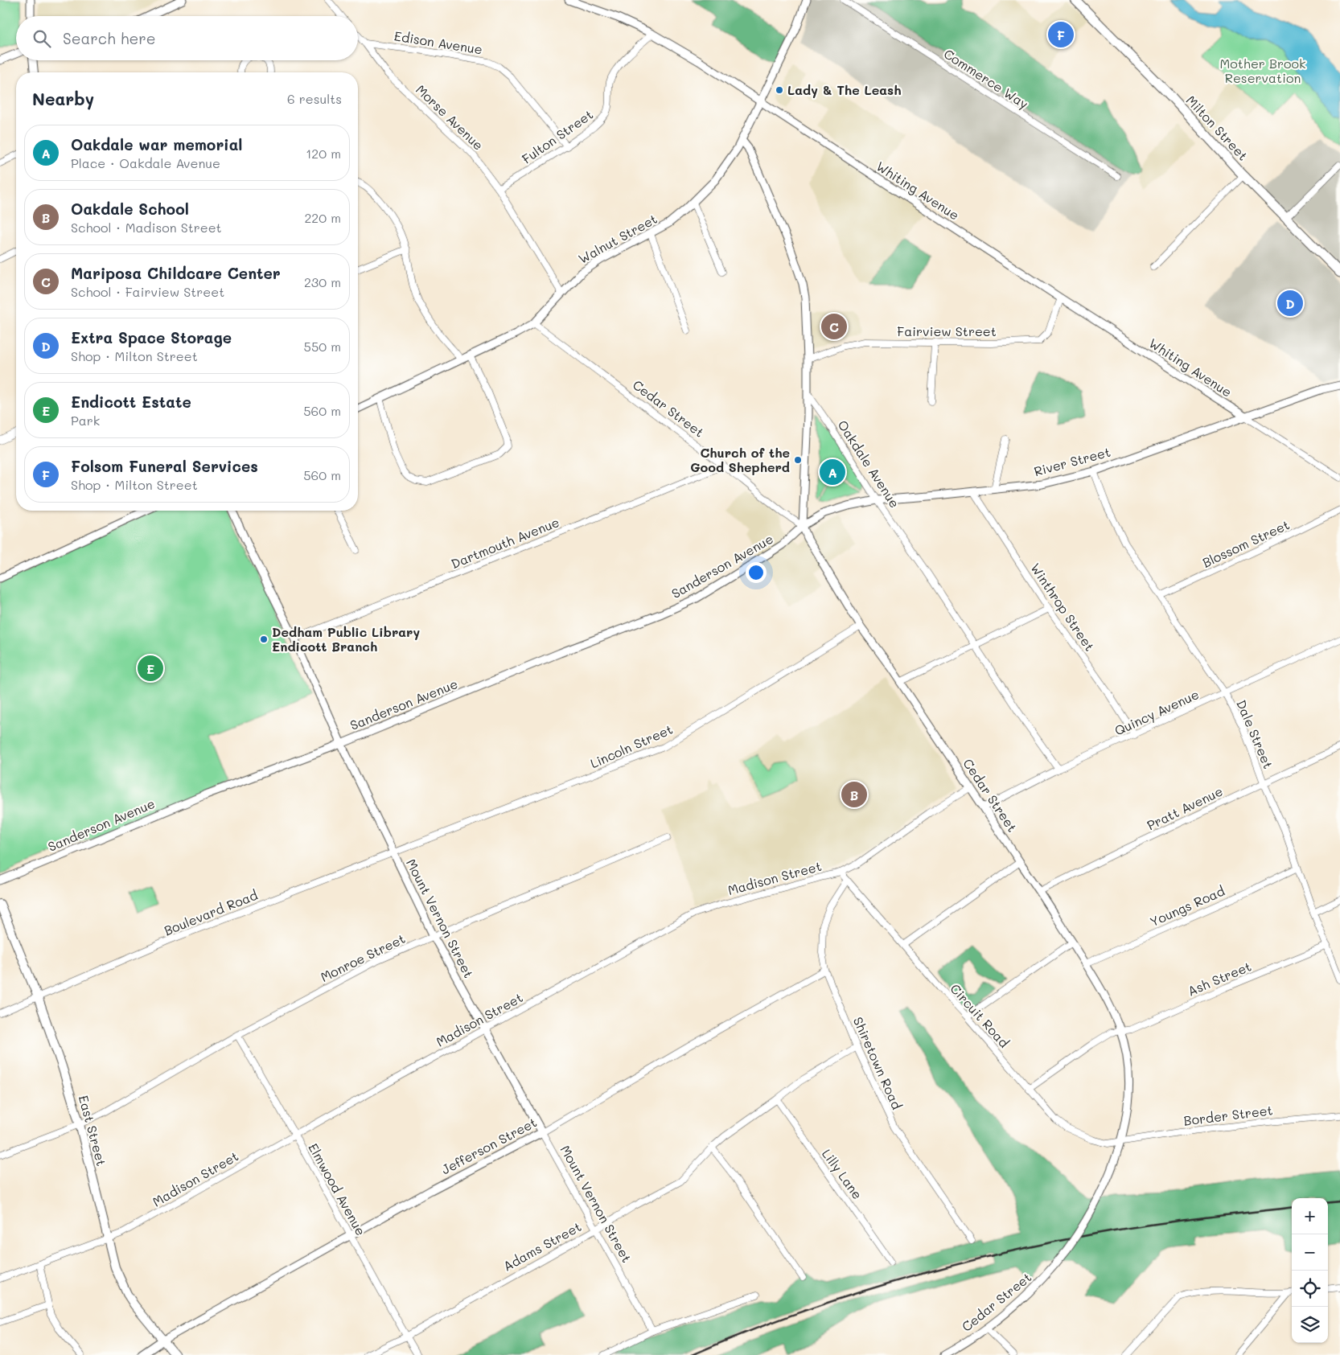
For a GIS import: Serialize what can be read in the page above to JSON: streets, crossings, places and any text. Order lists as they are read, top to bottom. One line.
{"streets":{"main road":["Milton Street","East Street"],"street":["Edison Avenue","Commerce Way","Morse Avenue","Fulton Street","Whiting Avenue","Walnut Street","Fairview Street","Cedar Street","River Street","Oakdale Avenue","Dartmouth Avenue","Blossom Street","Sanderson Avenue","Winthrop Street","Quincy Avenue","Dale Street","Lincoln Street","Pratt Avenue","Madison Street","Youngs Road","Boulevard Road","Mount Vernon Street","Monroe Street","Ash Street","Circuit Road","Shiretown Road","Border Street","Jefferson Street","Lilly Lane","Elmwood Avenue","Adams Street"]},"crossings":[["Edison Avenue","Morse Avenue"],["Edison Avenue","Fulton Street"],["Morse Avenue","Fulton Street"],["Morse Avenue","Walnut Street"],["Fulton Street","Whiting Avenue"],["Whiting Avenue","Walnut Street"],["Whiting Avenue","Fairview Street"],["Whiting Avenue","River Street"],["Walnut Street","Cedar Street"],["Cedar Street","River Street"],["Cedar Street","Dartmouth Avenue"],["Cedar Street","Sanderson Avenue"],["Cedar Street","Quincy Avenue"],["Cedar Street","Lincoln Street"],["Cedar Street","Pratt Avenue"],["Cedar Street","Madison Street"],["Cedar Street","Youngs Road"],["Cedar Street","Ash Street"],["Cedar Street","Circuit Road"],["Cedar Street","Border Street"],["River Street","Oakdale Avenue"],["River Street","Sanderson Avenue"],["River Street","Winthrop Street"],["River Street","Dale Street"],["Oakdale Avenue","Quincy Avenue"],["Dartmouth Avenue","Mount Vernon Street"],["Blossom Street","Dale Street"],["Sanderson Avenue","Mount Vernon Street"],["Winthrop Street","Quincy Avenue"],["Quincy Avenue","Dale Street"],["Dale Street","Pratt Avenue"],["Dale Street","Youngs Road"],["Dale Street","Ash Street"],["Lincoln Street","Boulevard Road"],["Lincoln Street","Mount Vernon Street"],["Madison Street","Mount Vernon Street"],["Madison Street","Circuit Road"],["Madison Street","East Street"],["Madison Street","Elmwood Avenue"],["Boulevard Road","Mount Vernon Street"],["Boulevard Road","East Street"],["Mount Vernon Street","Monroe Street"],["Mount Vernon Street","Jefferson Street"],["Mount Vernon Street","Adams Street"],["Monroe Street","East Street"],["Monroe Street","Elmwood Avenue"],["Ash Street","Circuit Road"],["Circuit Road","Shiretown Road"],["Circuit Road","Border Street"],["Shiretown Road","Jefferson Street"],["Shiretown Road","Adams Street"],["East Street","Jefferson Street"],["Jefferson Street","Elmwood Avenue"],["Lilly Lane","Adams Street"],["Elmwood Avenue","Adams Street"]],"parks":["Mother Brook Reservation"],"places":["Lady & The Leash","Church of the Good Shepherd","Dedham Public Library Endicott Branch"],"page":{"search":"Search here","pins":["F","D","C","A","E","B"],"heading":["Nearby","6 results"],"list":[{"mark":"A","name":"Oakdale war memorial","note":"Place · Oakdale Avenue","value":"120 m"},{"mark":"B","name":"Oakdale School","note":"School · Madison Street","value":"220 m"},{"mark":"C","name":"Mariposa Childcare Center","note":"School · Fairview Street","value":"230 m"},{"mark":"D","name":"Extra Space Storage","note":"Shop · Milton Street","value":"550 m"},{"mark":"E","name":"Endicott Estate","note":"Park","value":"560 m"},{"mark":"F","name":"Folsom Funeral Services","note":"Shop · Milton Street","value":"560 m"}],"map_buttons":["+","−"]}}
